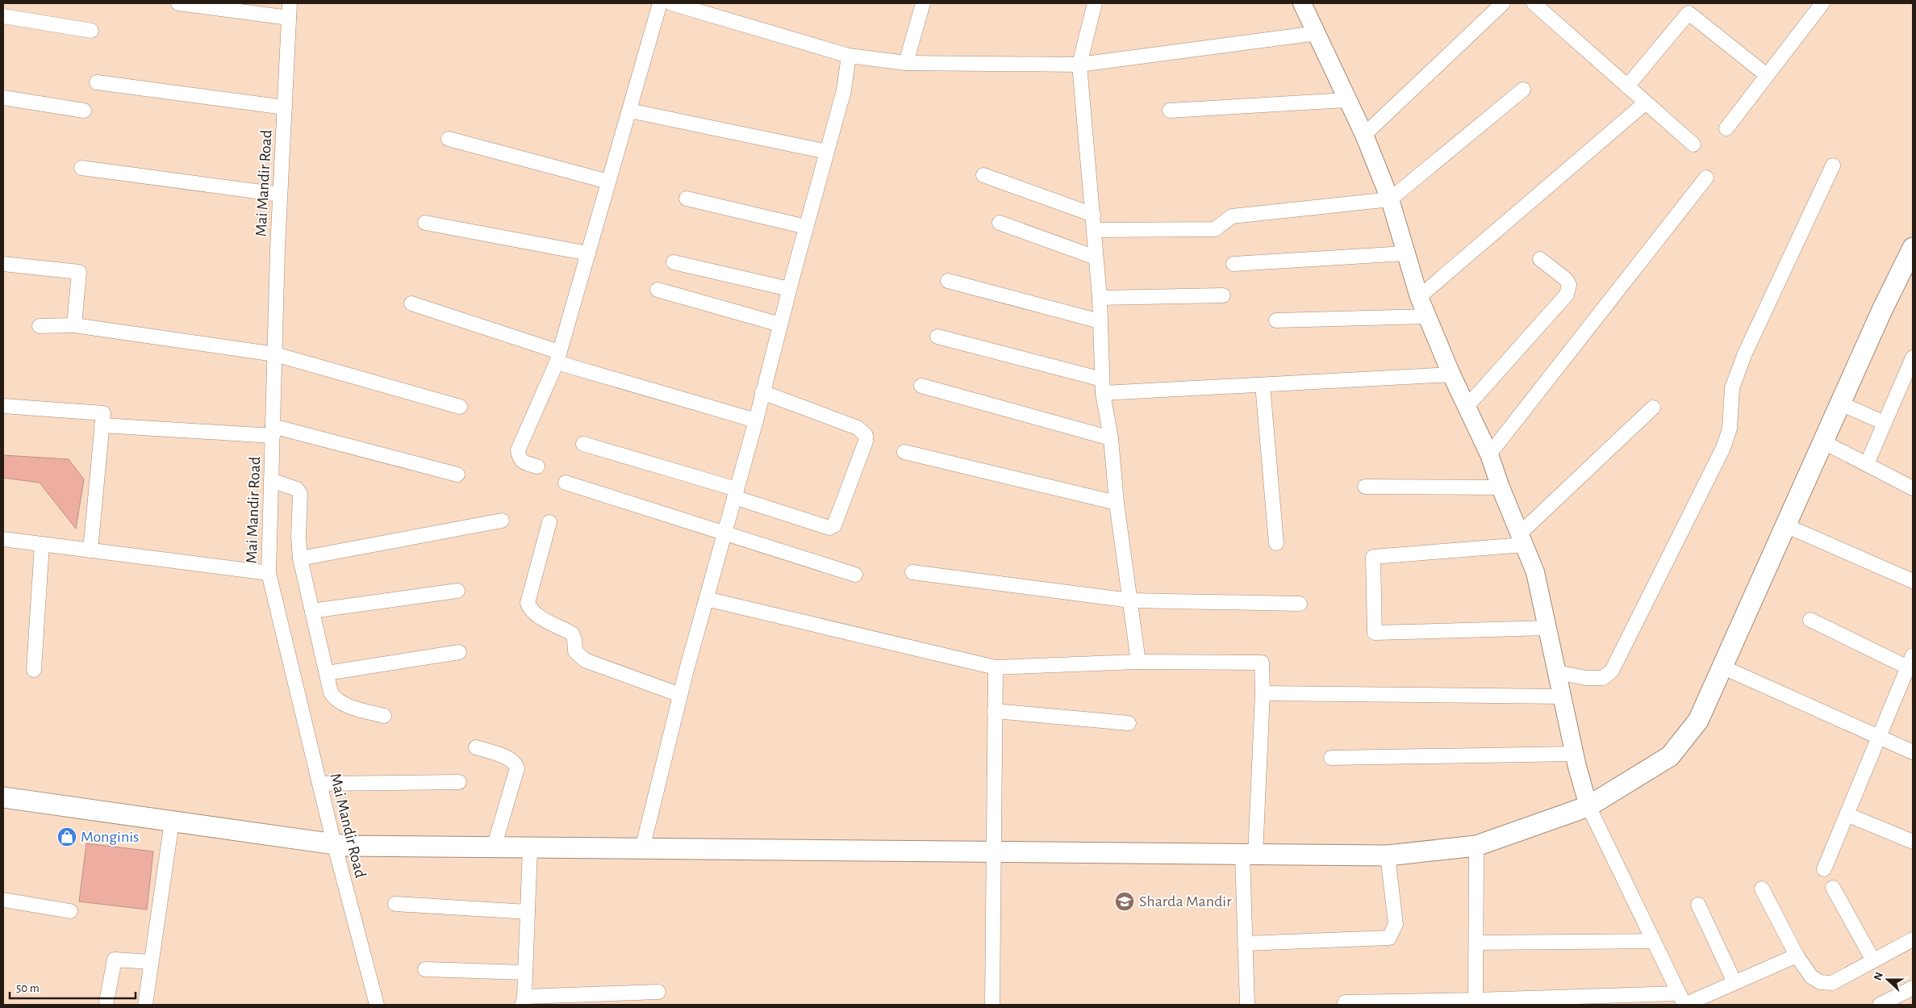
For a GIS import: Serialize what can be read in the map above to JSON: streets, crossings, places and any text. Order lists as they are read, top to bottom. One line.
{"streets":{"street":["Mai Mandir Road"]},"places":{"shop":["Monginis"],"school or university":["Sharda Mandir"]},"scale_bar":"50 m","north":"left"}
